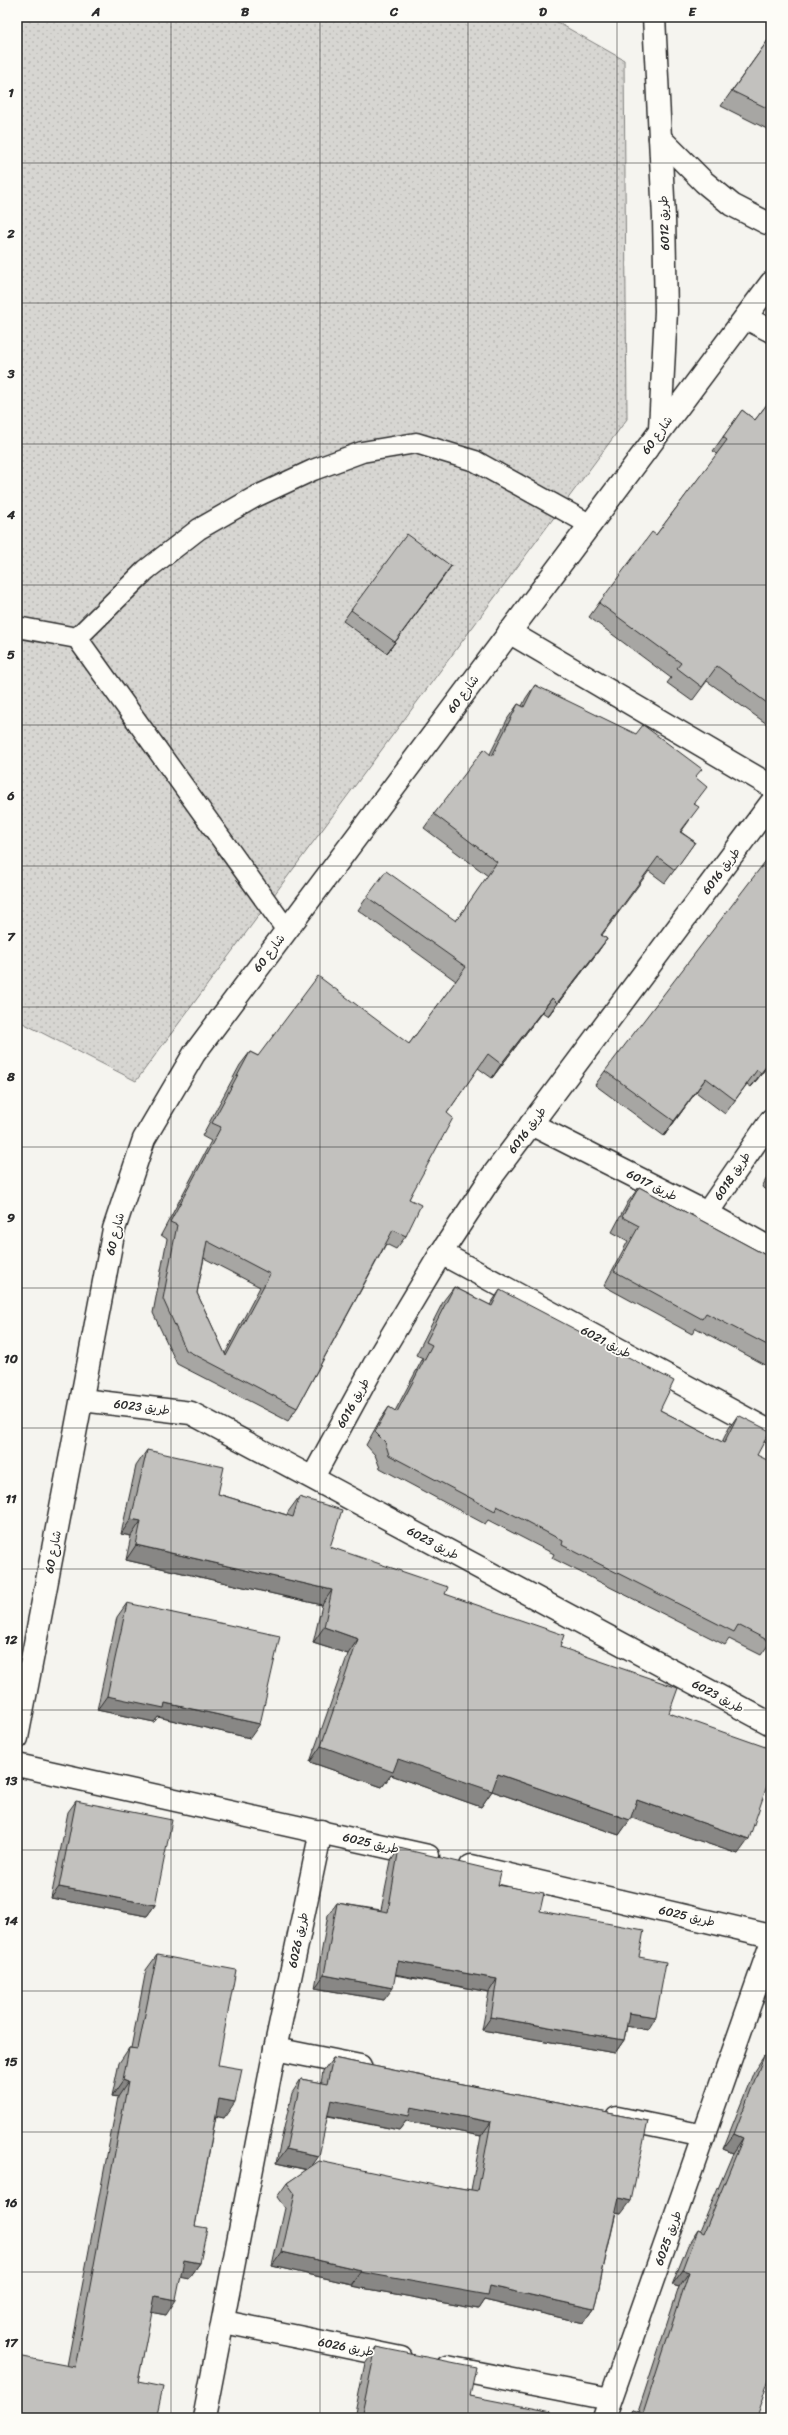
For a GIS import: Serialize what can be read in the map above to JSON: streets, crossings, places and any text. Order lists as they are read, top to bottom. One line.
{"streets":{"street":["طريق 6012","شارع 60","طريق 6016","طريق 6018","طريق 6017","طريق 6021","طريق 6023","طريق 6025","طريق 6026"]},"crossings":[["طريق 6012","شارع 60"],["شارع 60","طريق 6023"],["طريق 6016","طريق 6017"],["طريق 6016","طريق 6021"],["طريق 6016","طريق 6023"],["طريق 6018","طريق 6017"],["طريق 6025","طريق 6026"]],"grid":{"columns":["A","B","C","D","E"],"rows":["1","2","3","4","5","6","7","8","9","10","11","12","13","14","15","16","17"]}}
